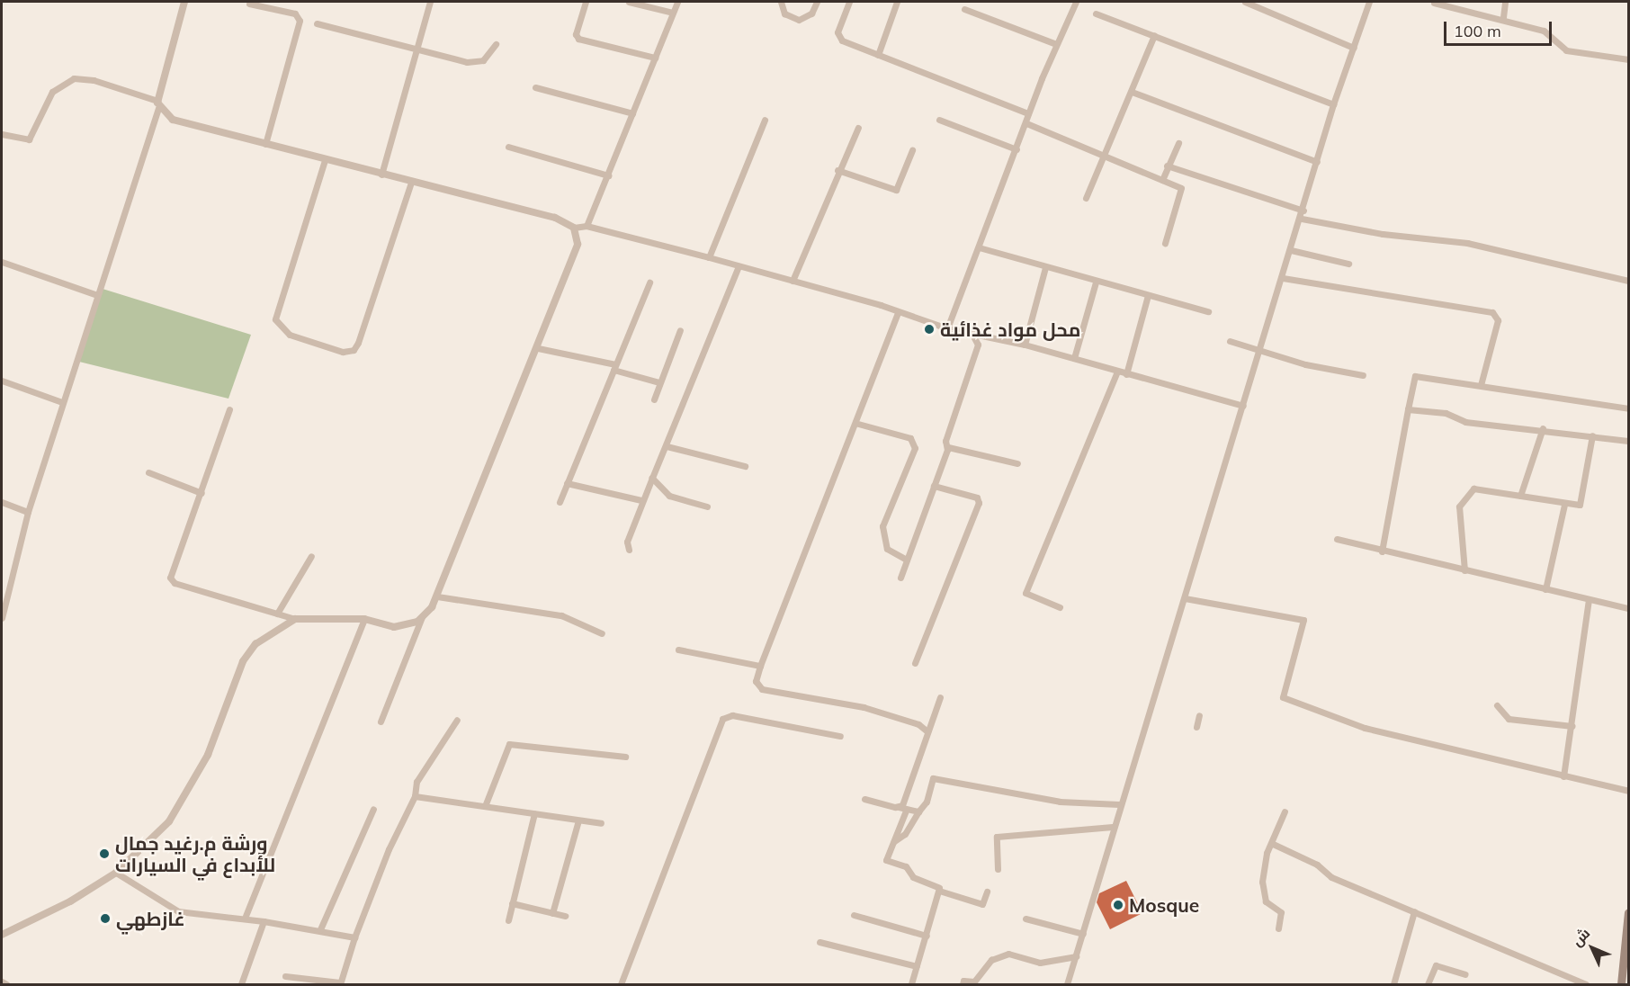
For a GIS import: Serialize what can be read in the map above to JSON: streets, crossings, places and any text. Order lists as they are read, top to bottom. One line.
{"places":["محل مواد غذائية","ورشة م.رغيد جمال للأبداع في السيارات","Mosque","غازطهي"],"scale_bar":"100 m","north":"top left"}
